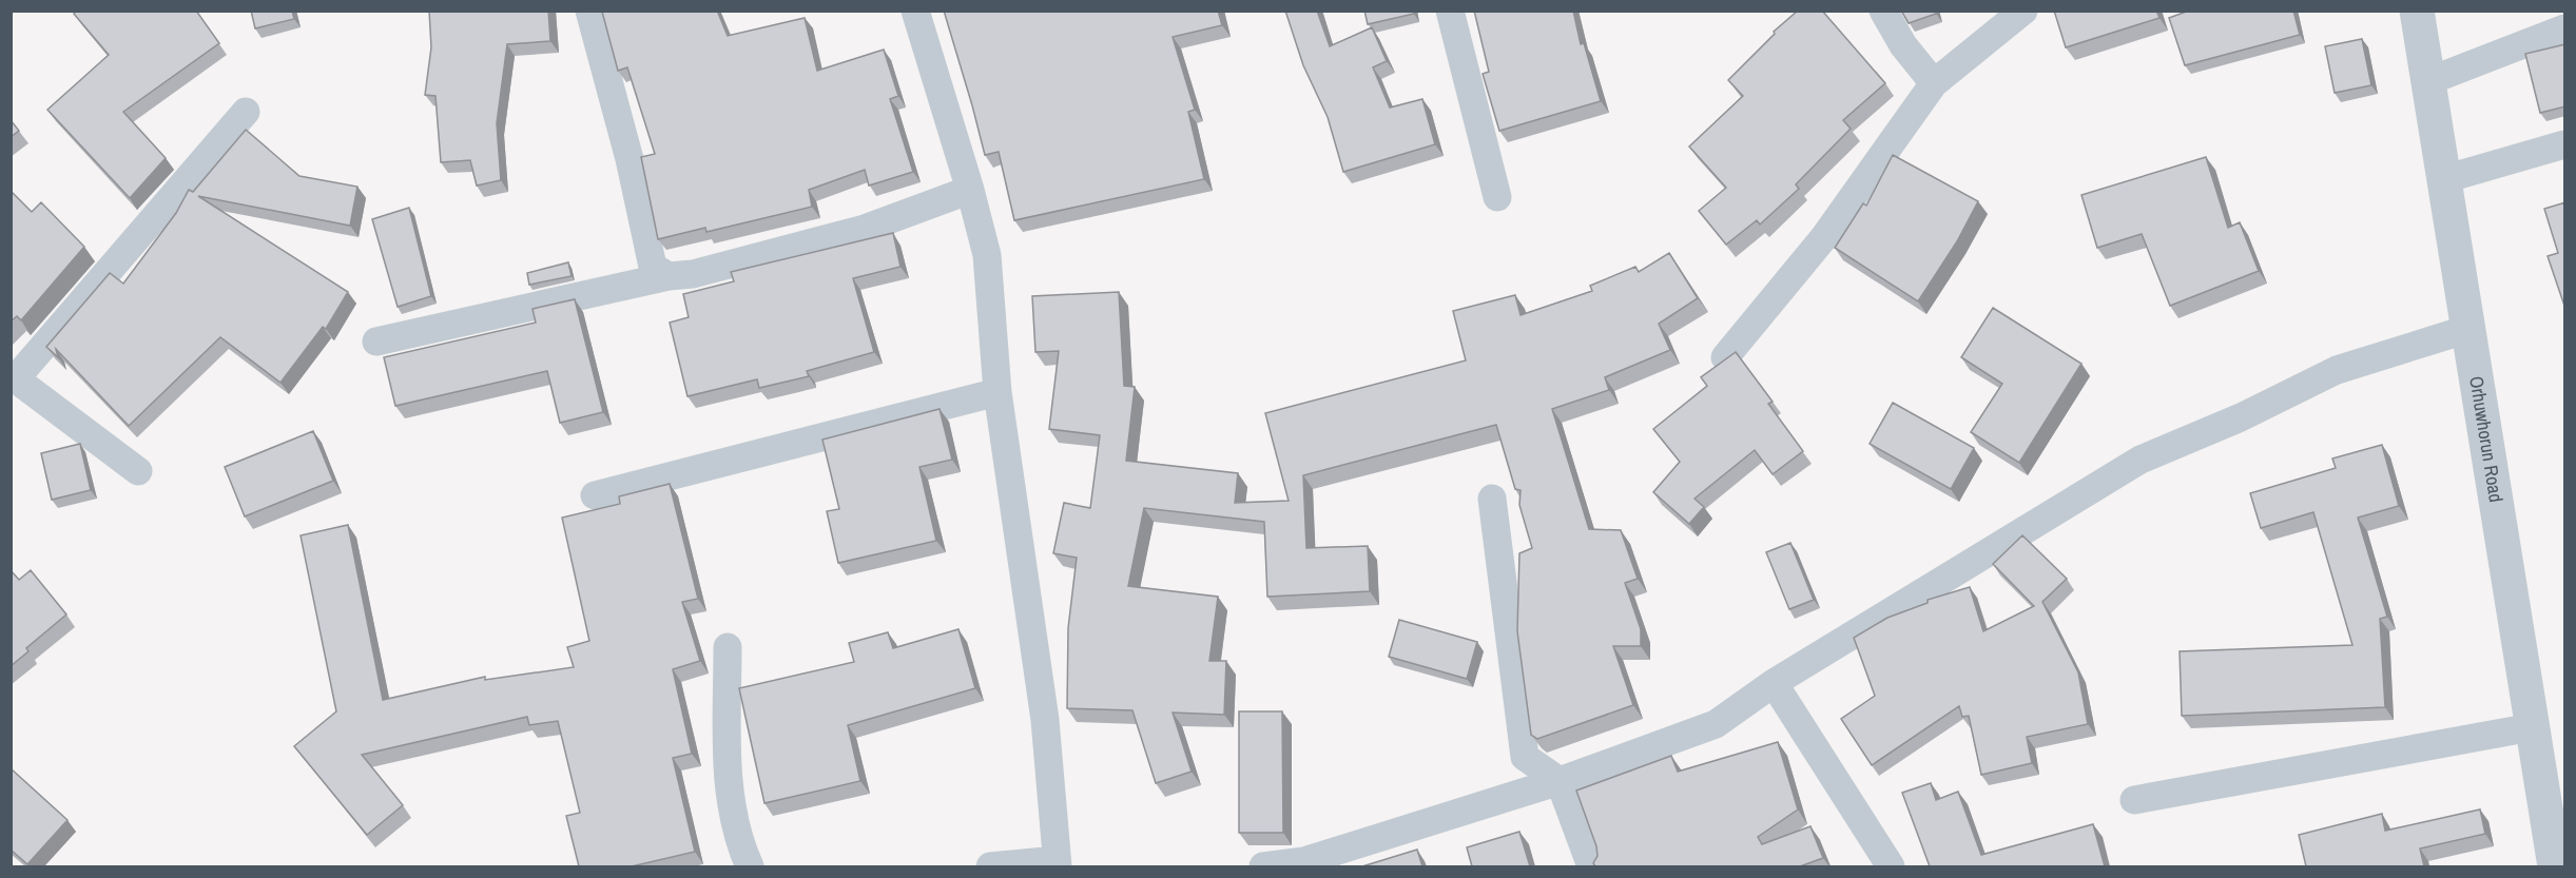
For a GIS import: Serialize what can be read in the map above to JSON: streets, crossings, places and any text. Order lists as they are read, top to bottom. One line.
{"streets":{"street":["Orhuwhorun Road"]}}
